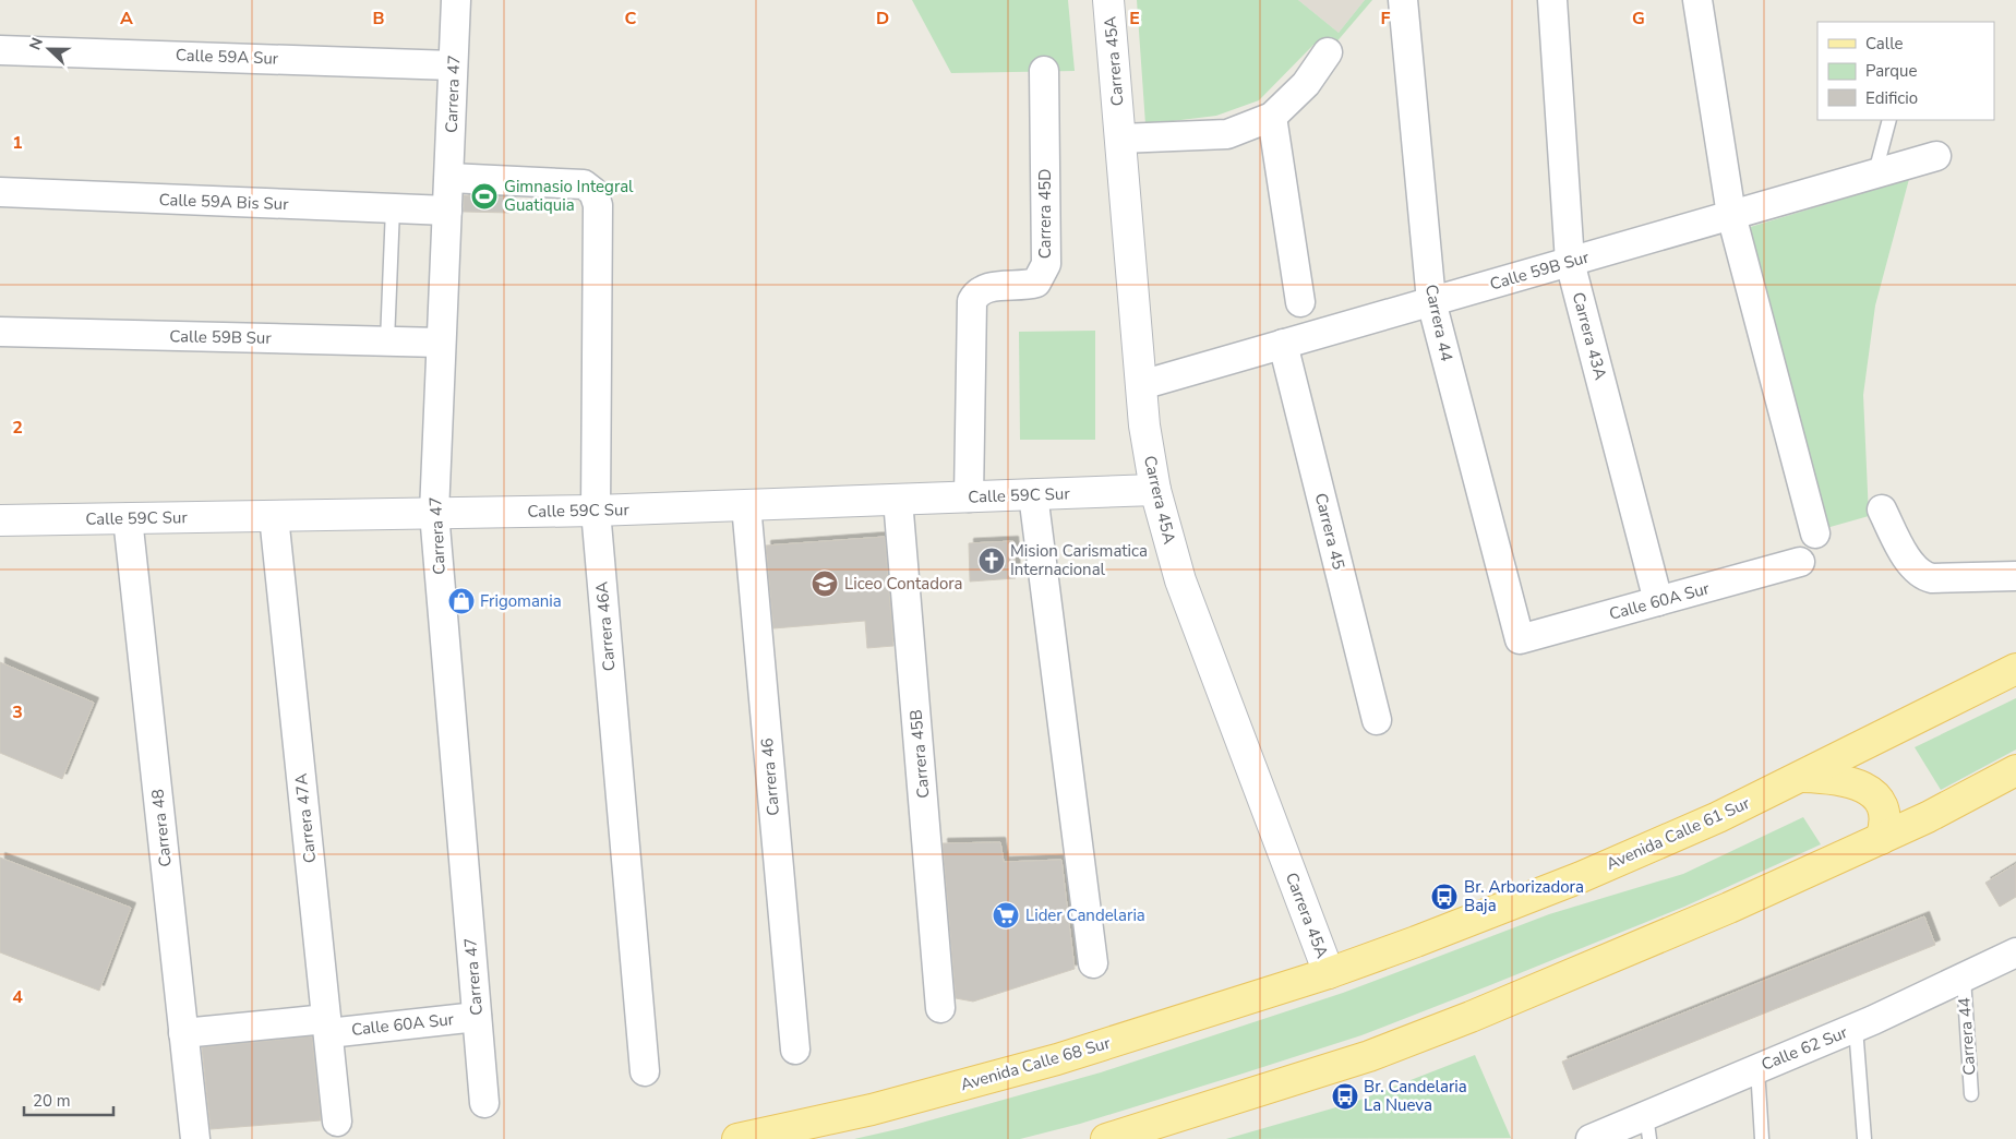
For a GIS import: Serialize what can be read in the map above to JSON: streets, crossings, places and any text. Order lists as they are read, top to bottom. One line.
{"streets":{"main road":["Avenida Calle 61 Sur","Avenida Calle 68 Sur"],"street":["Calle 59A Sur","Carrera 45A","Carrera 47","Calle 59A Bis Sur","Carrera 45D","Calle 59B Sur","Carrera 44","Carrera 43A","Calle 59C Sur","Carrera 45","Calle 60A Sur","Carrera 46A","Carrera 45B","Carrera 46","Carrera 47A","Carrera 48","Calle 62 Sur"]},"crossings":[["Calle 59A Sur","Carrera 47"],["Carrera 45A","Calle 59B Sur"],["Carrera 45A","Calle 59C Sur"],["Carrera 45A","Avenida Calle 61 Sur"],["Carrera 45A","Avenida Calle 68 Sur"],["Carrera 47","Calle 59A Bis Sur"],["Carrera 47","Calle 59B Sur"],["Carrera 47","Calle 59C Sur"],["Carrera 47","Calle 60A Sur"],["Carrera 47","Carrera 46A"],["Carrera 45D","Calle 59C Sur"],["Calle 59B Sur","Carrera 44"],["Calle 59B Sur","Carrera 43A"],["Calle 59B Sur","Carrera 45"],["Carrera 44","Calle 60A Sur"],["Carrera 44","Calle 62 Sur"],["Carrera 43A","Calle 60A Sur"],["Calle 59C Sur","Carrera 46A"],["Calle 59C Sur","Carrera 45B"],["Calle 59C Sur","Carrera 46"],["Calle 59C Sur","Carrera 47A"],["Calle 59C Sur","Carrera 48"],["Calle 60A Sur","Carrera 47A"],["Calle 60A Sur","Carrera 48"],["Avenida Calle 61 Sur","Avenida Calle 68 Sur"]],"places":{"sports":["Gimnasio Integral Guatiquia"],"church":["Mision Carismatica Internacional"],"school or university":["Liceo Contadora"],"shop":["Frigomania"],"bus stop":["Br. Arborizadora Baja","Br. Candelaria La Nueva"],"supermarket":["Lider Candelaria"]},"legend":["Calle","Parque","Edificio"],"scale_bar":"20 m","north":"left","grid":{"columns":["A","B","C","D","E","F","G"],"rows":["1","2","3","4"]}}
